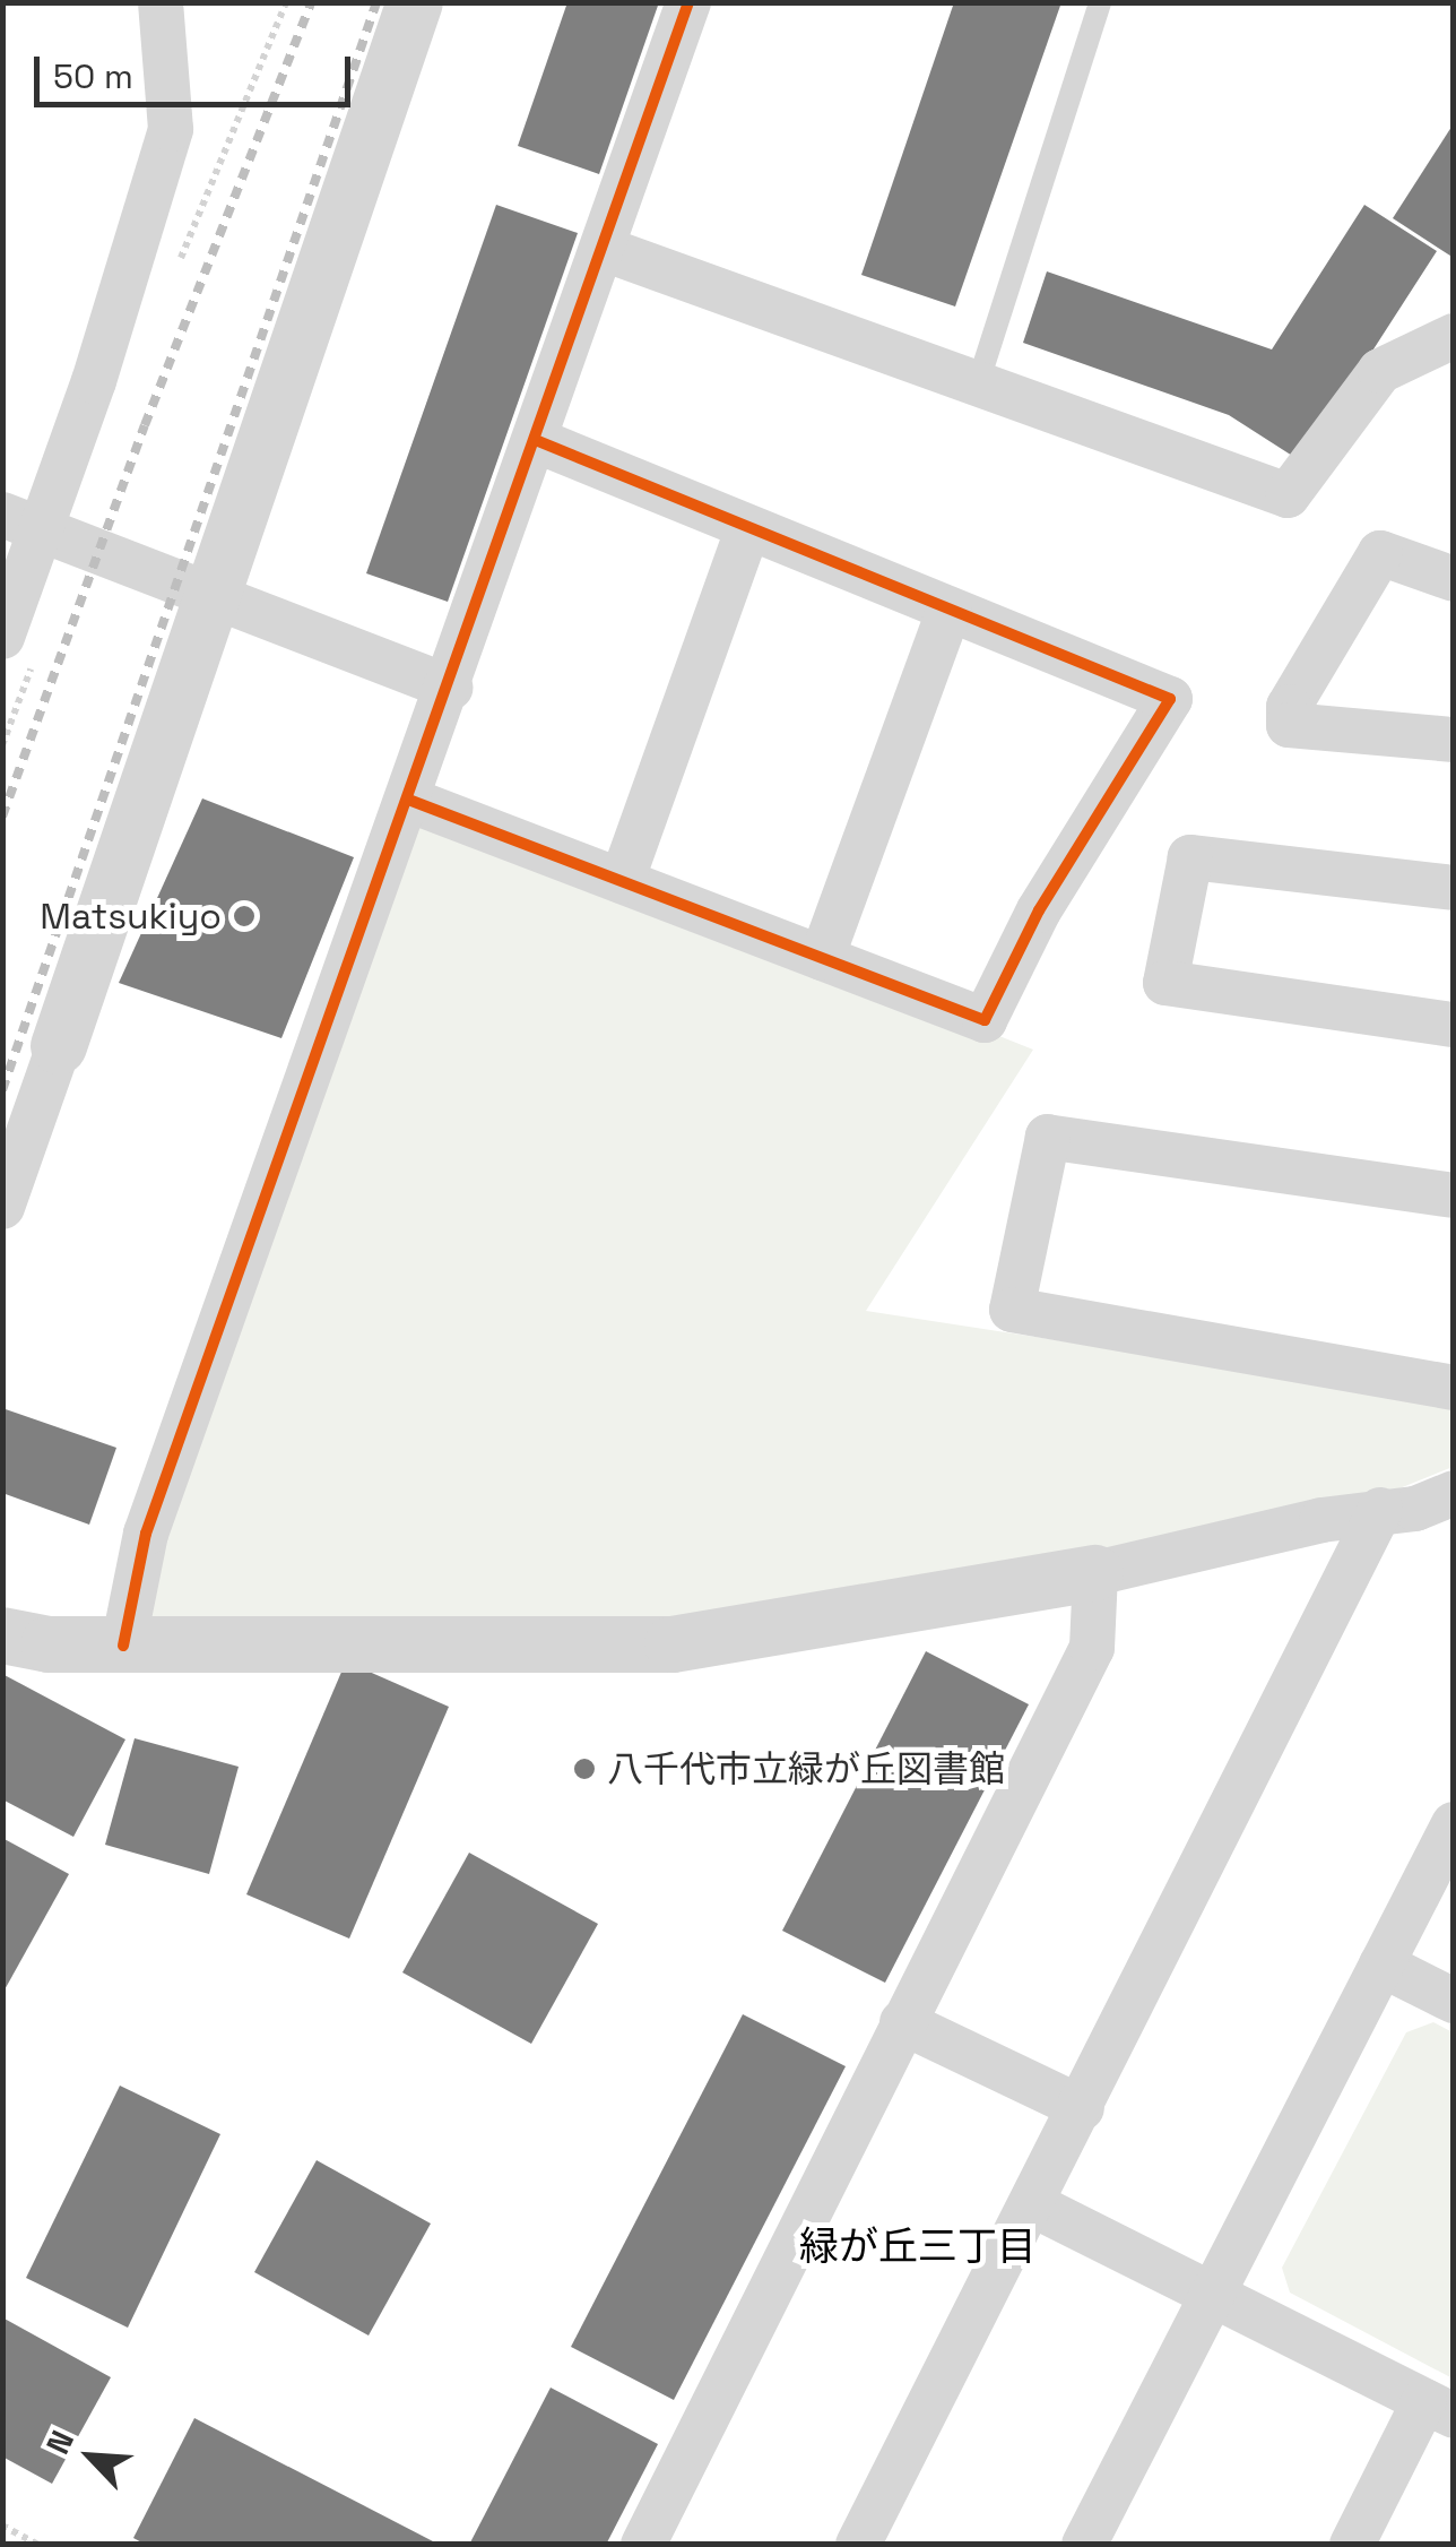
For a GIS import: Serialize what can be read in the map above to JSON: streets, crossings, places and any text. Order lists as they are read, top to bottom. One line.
{"districts":["緑が丘三丁目"],"places":["Matsukiyo","八千代市立緑が丘図書館"],"scale_bar":"50 m","north":"top left"}
